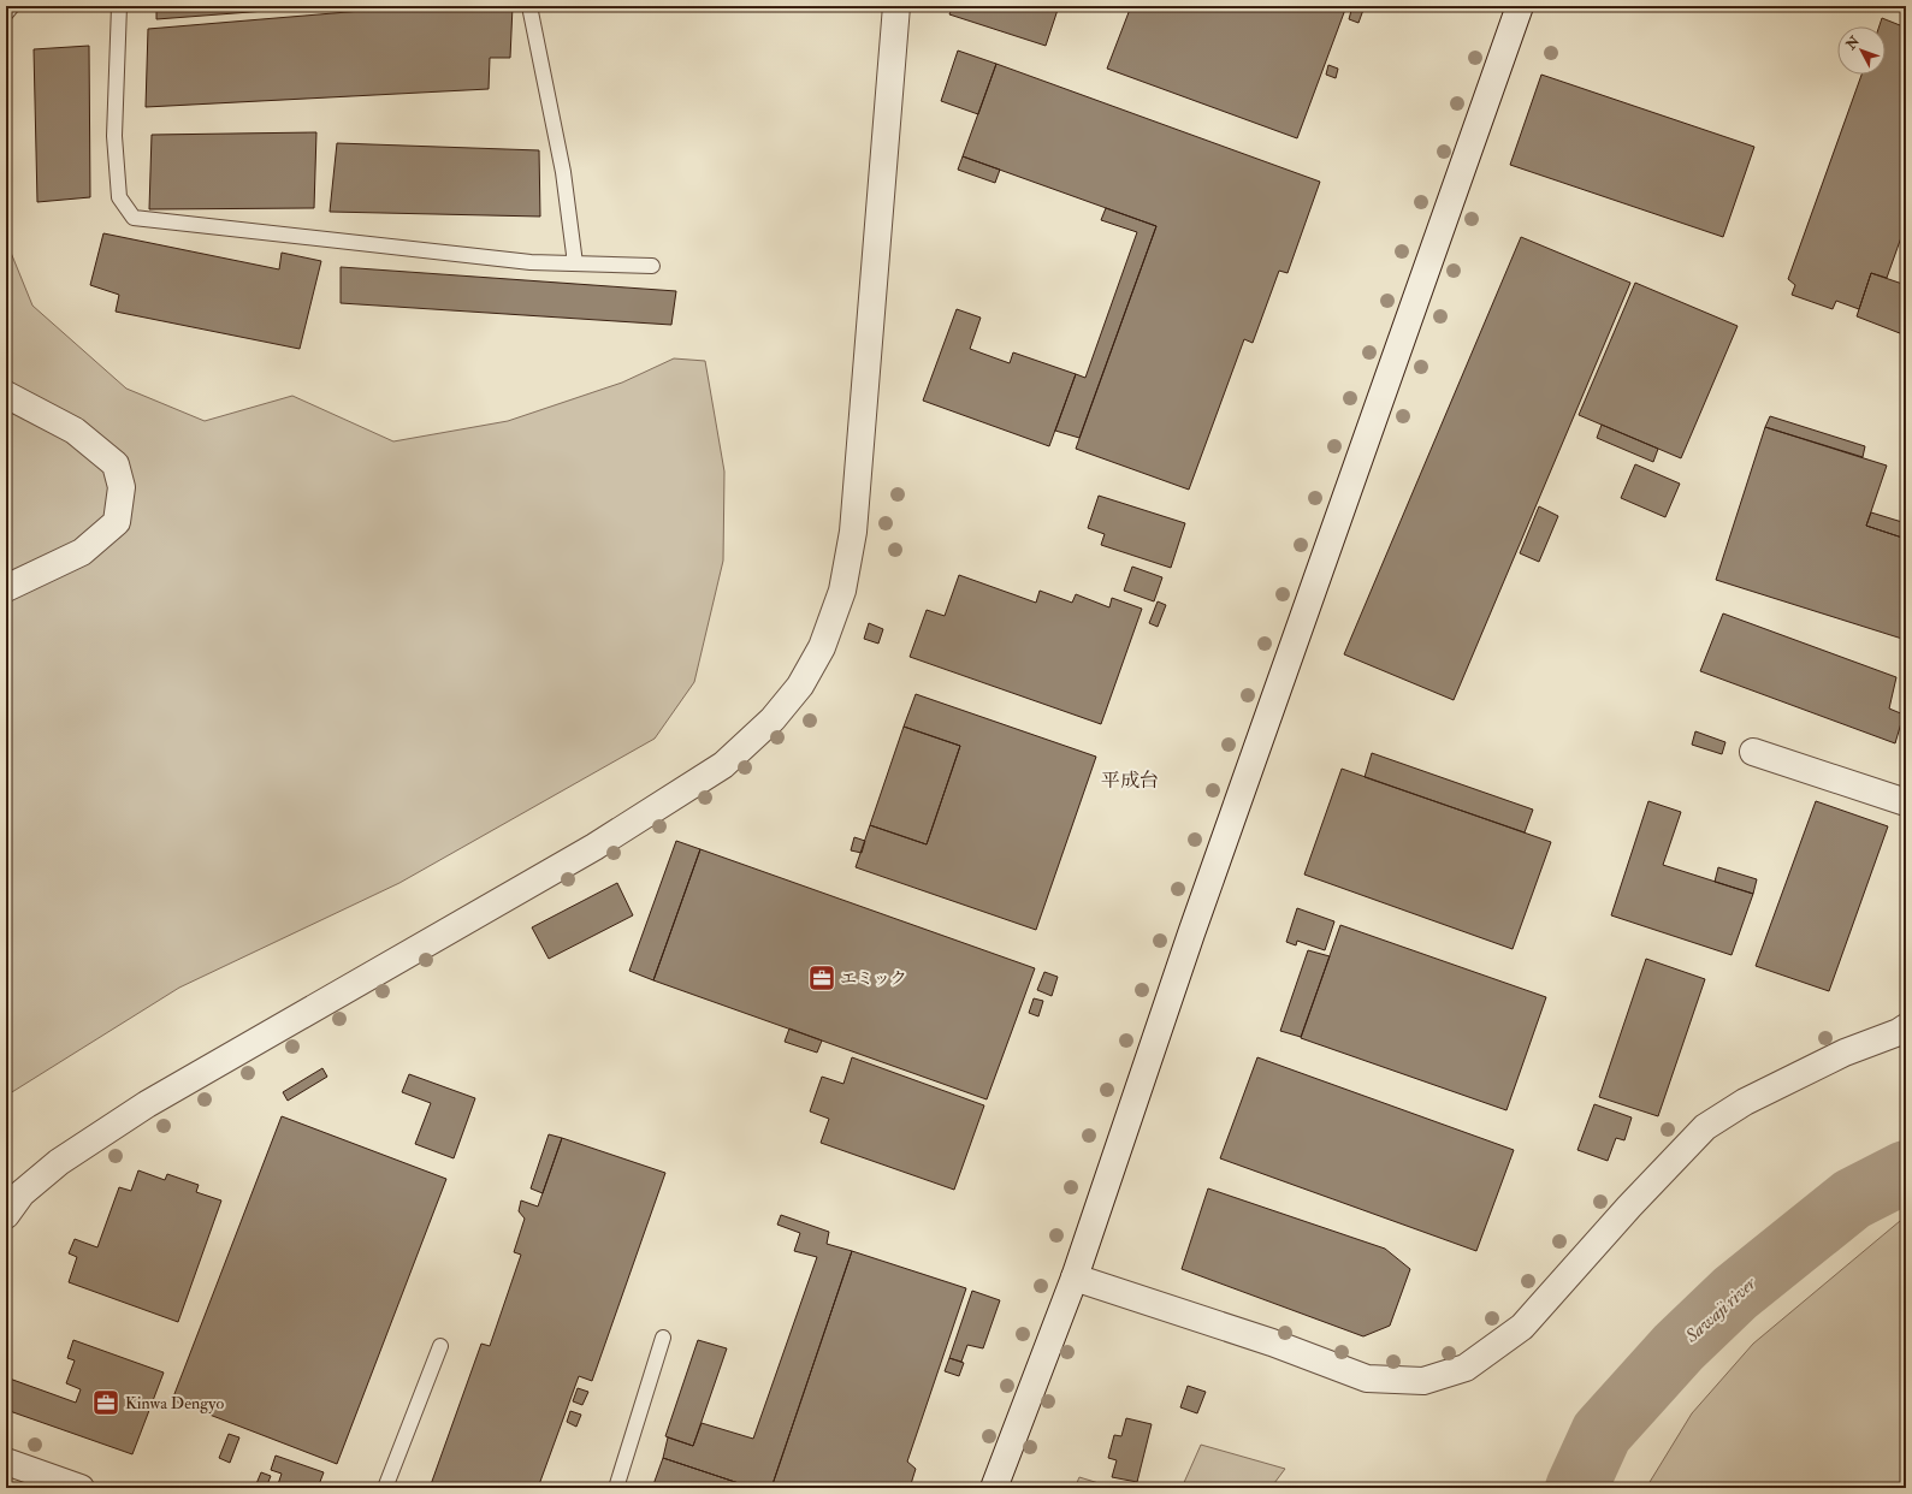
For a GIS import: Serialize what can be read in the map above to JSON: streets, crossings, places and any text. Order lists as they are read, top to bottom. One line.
{"districts":["平成台"],"water":["Sawaji river"],"places":{"office":["エミック","Kinwa Dengyo"]},"north":"top left"}
